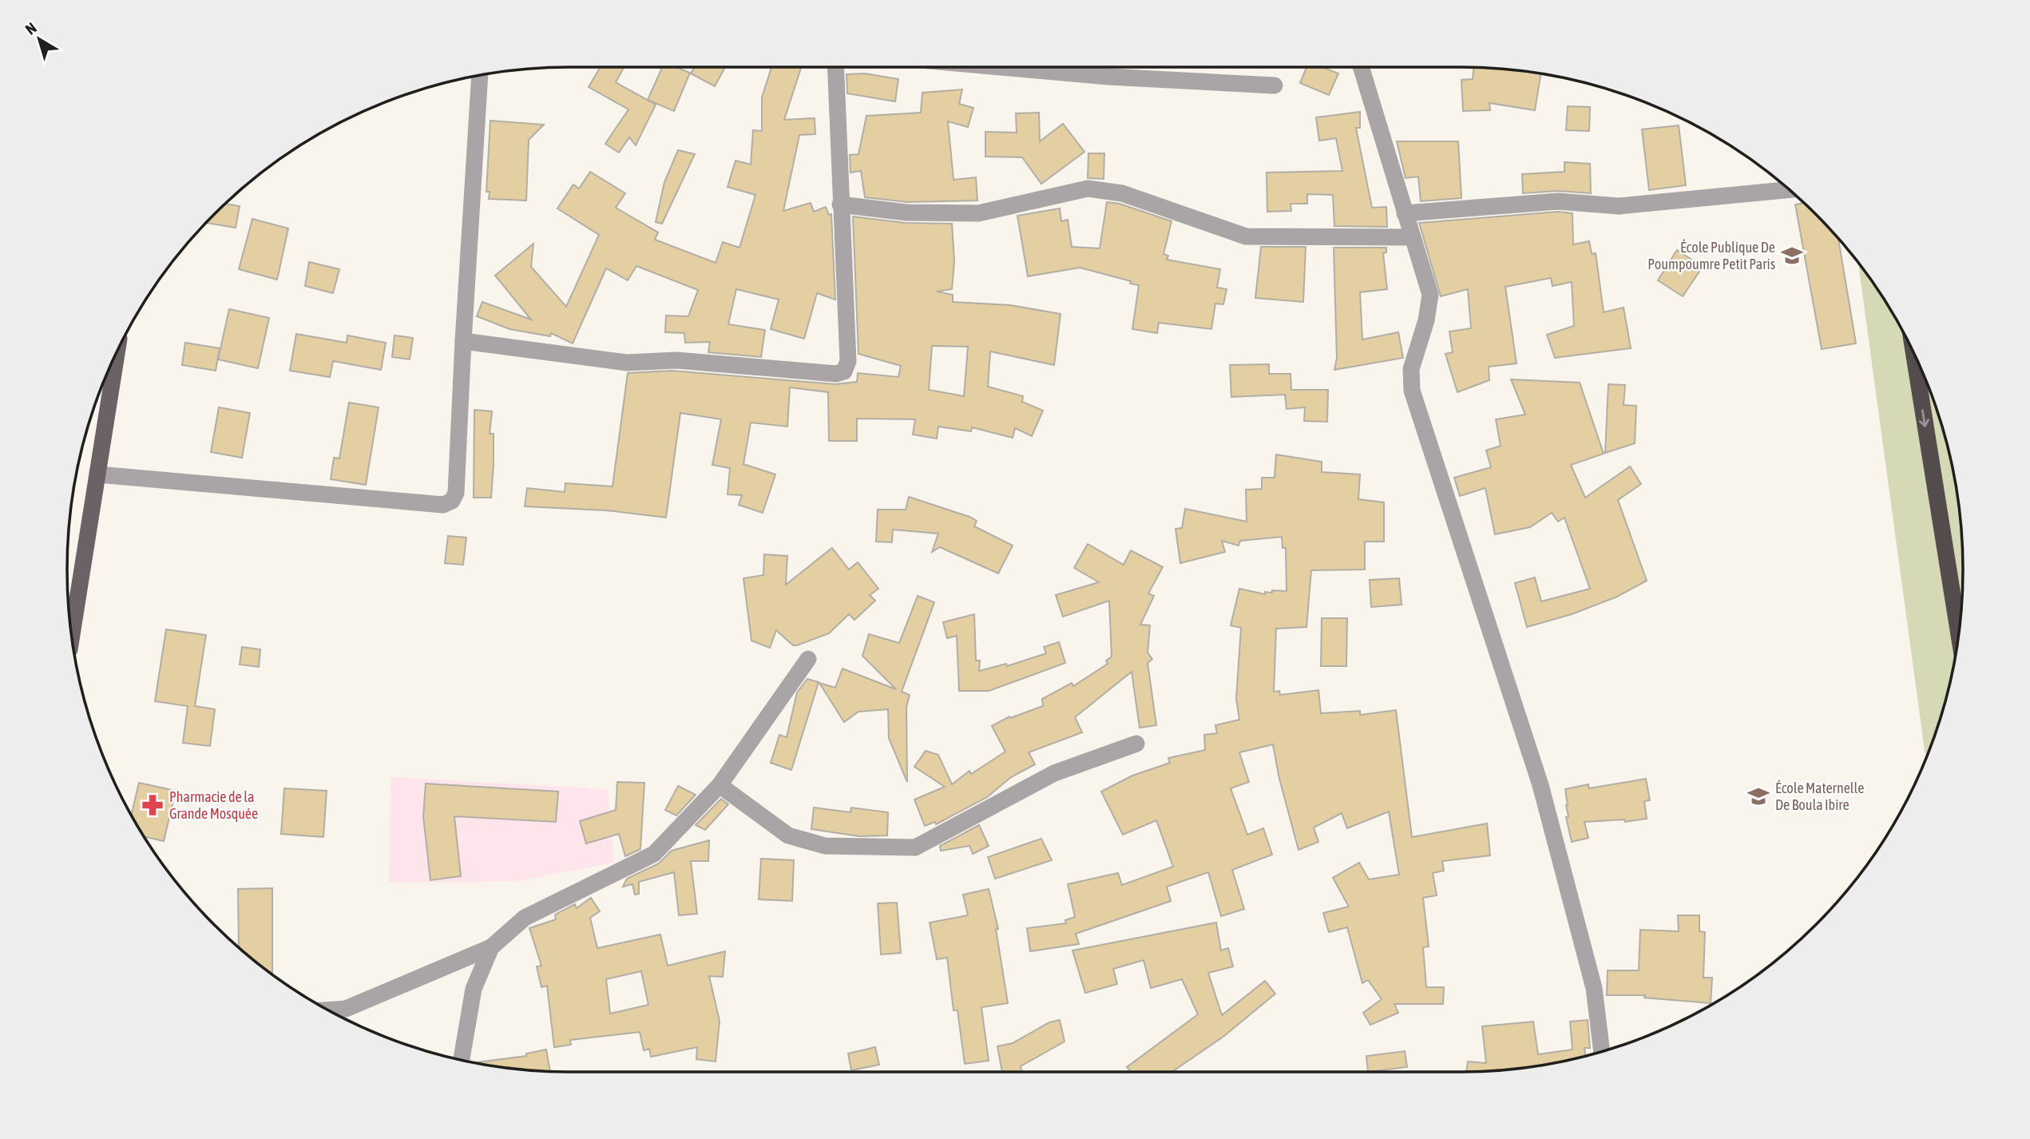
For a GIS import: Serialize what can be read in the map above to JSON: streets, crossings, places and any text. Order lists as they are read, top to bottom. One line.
{"places":{"school or university":["École Publique De Poumpoumre Petit Paris","École Maternelle De Boula Ibire"],"pharmacy":["Pharmacie de la Grande Mosquée"]},"north":"top left"}
